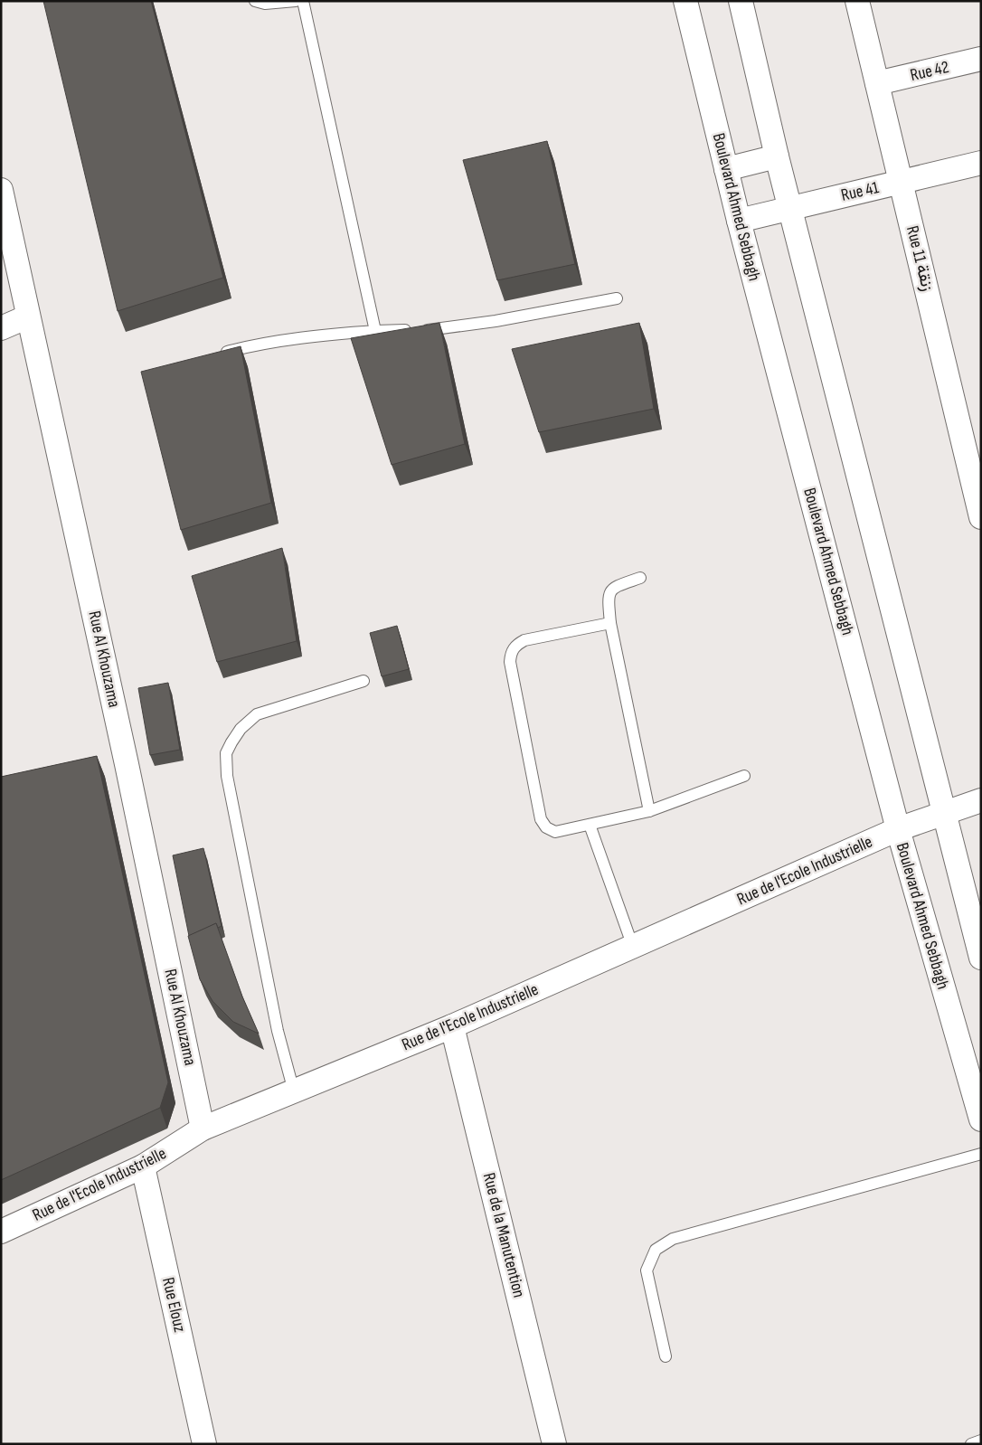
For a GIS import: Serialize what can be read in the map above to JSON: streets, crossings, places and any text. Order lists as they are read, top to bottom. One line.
{"streets":{"street":["Rue 42","Rue 41","Boulevard Ahmed Sebbagh","Rue 11 زنقة","Rue Al Khouzama","Rue de l'Ecole Industrielle","Rue de la Manutention","Rue Elouz"]},"crossings":[["Rue 42","Rue 11 زنقة"],["Rue 41","Boulevard Ahmed Sebbagh"],["Rue 41","Rue 11 زنقة"],["Boulevard Ahmed Sebbagh","Rue de l'Ecole Industrielle"],["Rue Al Khouzama","Rue de l'Ecole Industrielle"],["Rue de l'Ecole Industrielle","Rue de la Manutention"],["Rue de l'Ecole Industrielle","Rue Elouz"]]}
